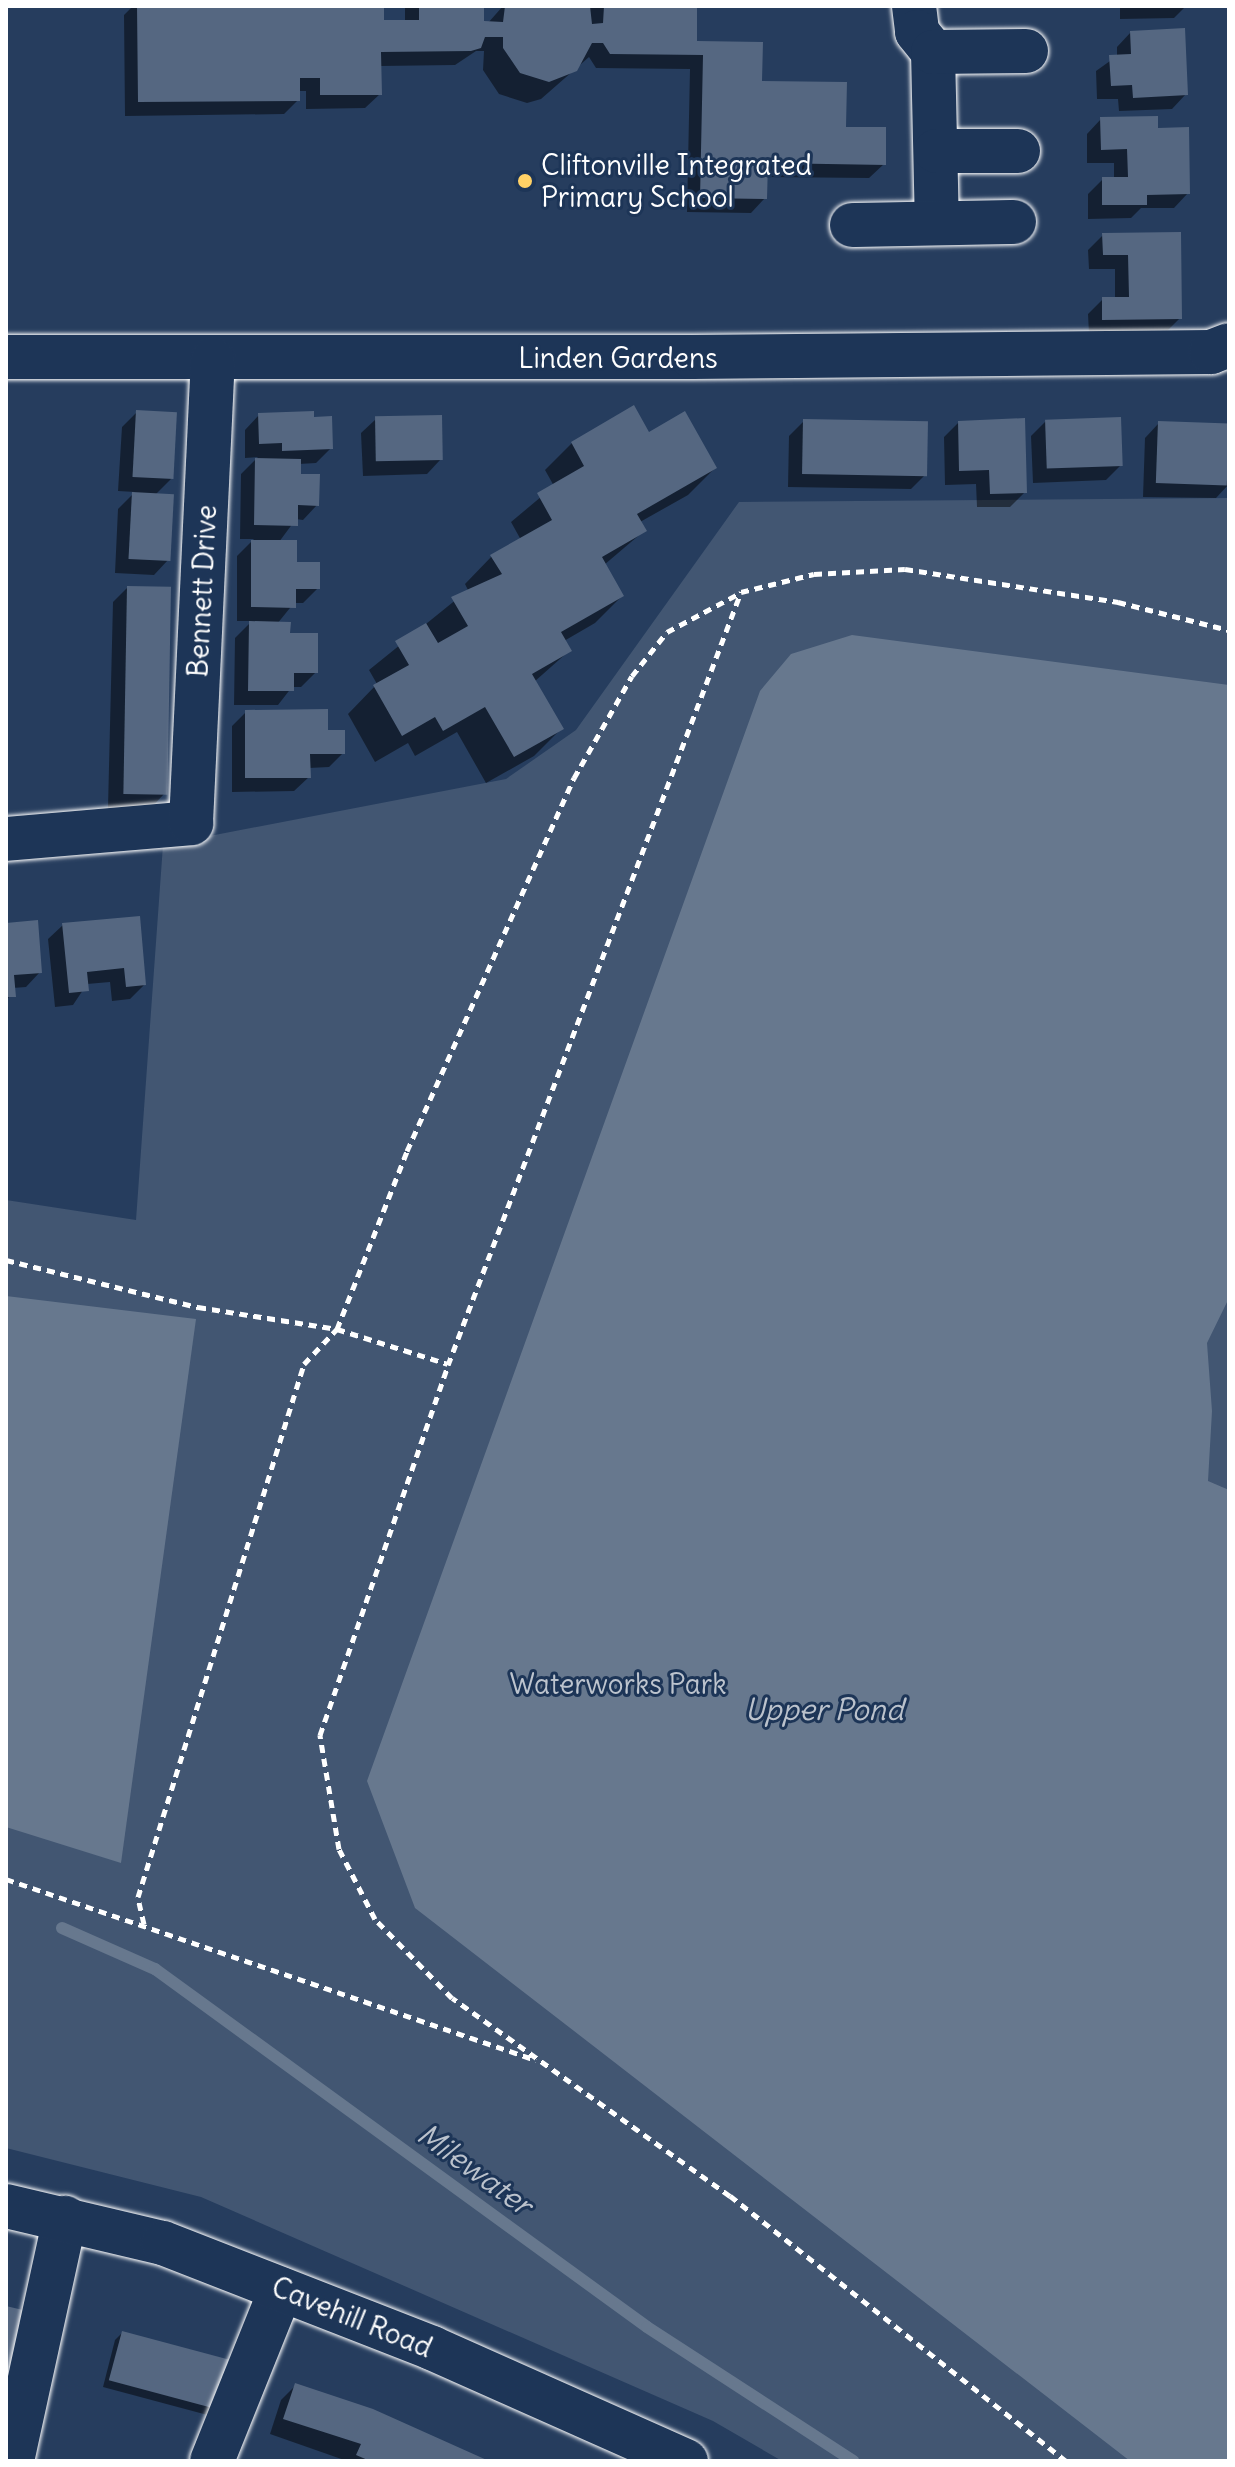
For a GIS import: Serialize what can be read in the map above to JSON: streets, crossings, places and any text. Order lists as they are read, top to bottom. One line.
{"streets":{"street":["Linden Gardens","Bennett Drive","Cavehill Road"]},"crossings":[["Linden Gardens","Bennett Drive"]],"water":["Upper Pond","Milewater"],"parks":["Waterworks Park"],"places":["Cliftonville Integrated Primary School"]}
